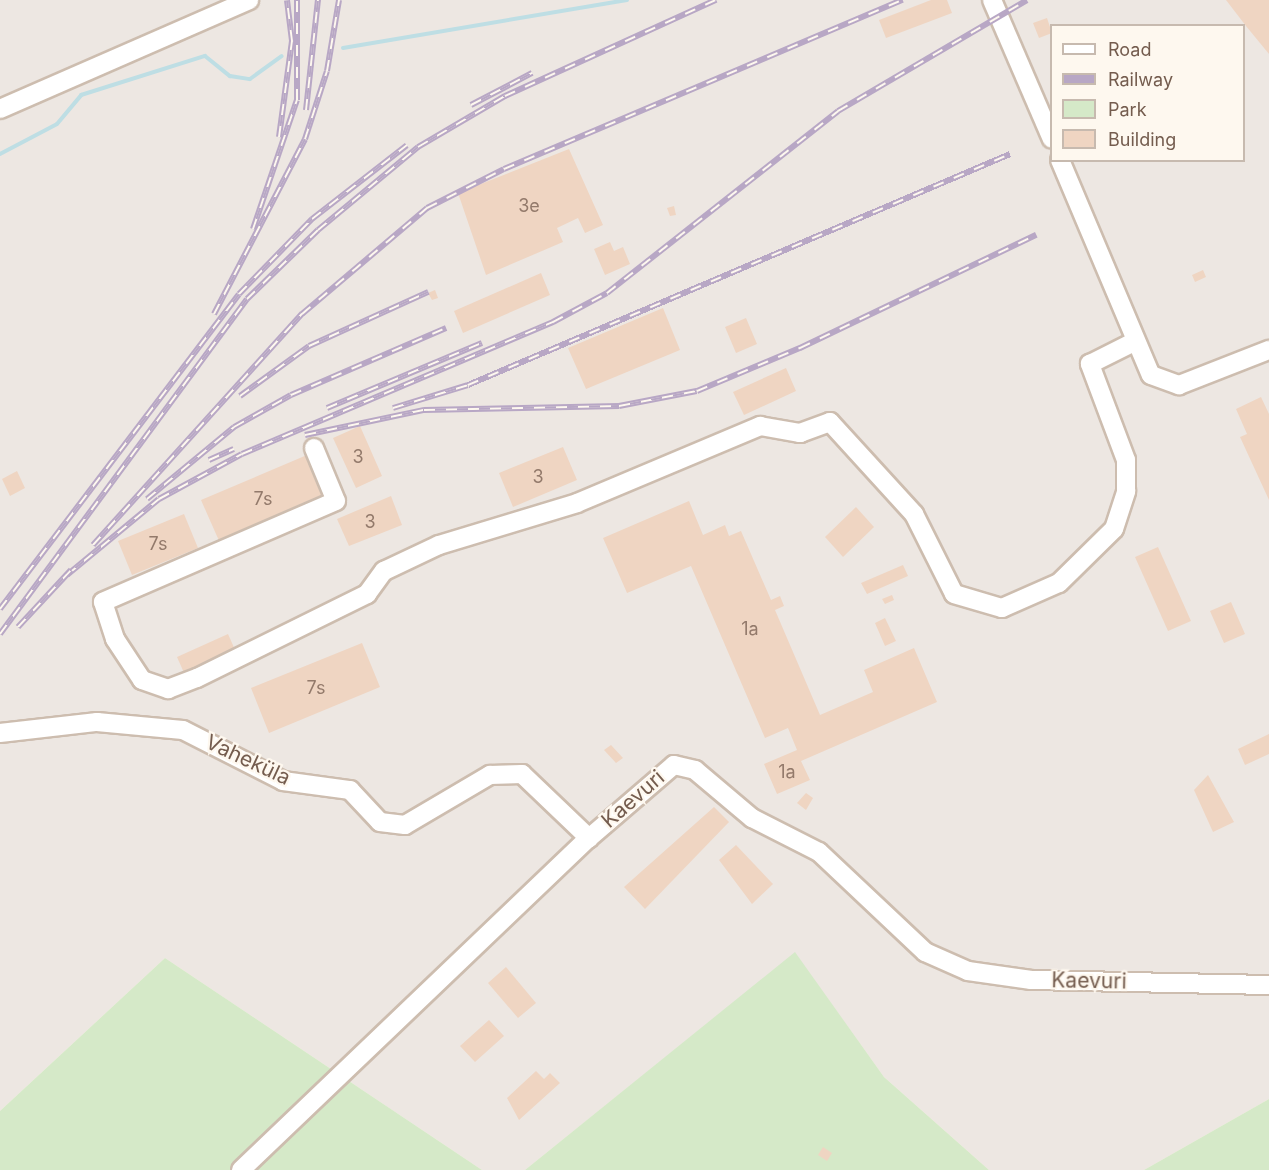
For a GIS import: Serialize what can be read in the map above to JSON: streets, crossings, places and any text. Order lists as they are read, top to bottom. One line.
{"streets":{"street":["Vaheküla","Kaevuri"]},"crossings":[["Vaheküla","Kaevuri"]],"house_numbers":["3e","3","3","7s","3","7s","1a","7s","1a"],"legend":["Road","Railway","Park","Building"]}
